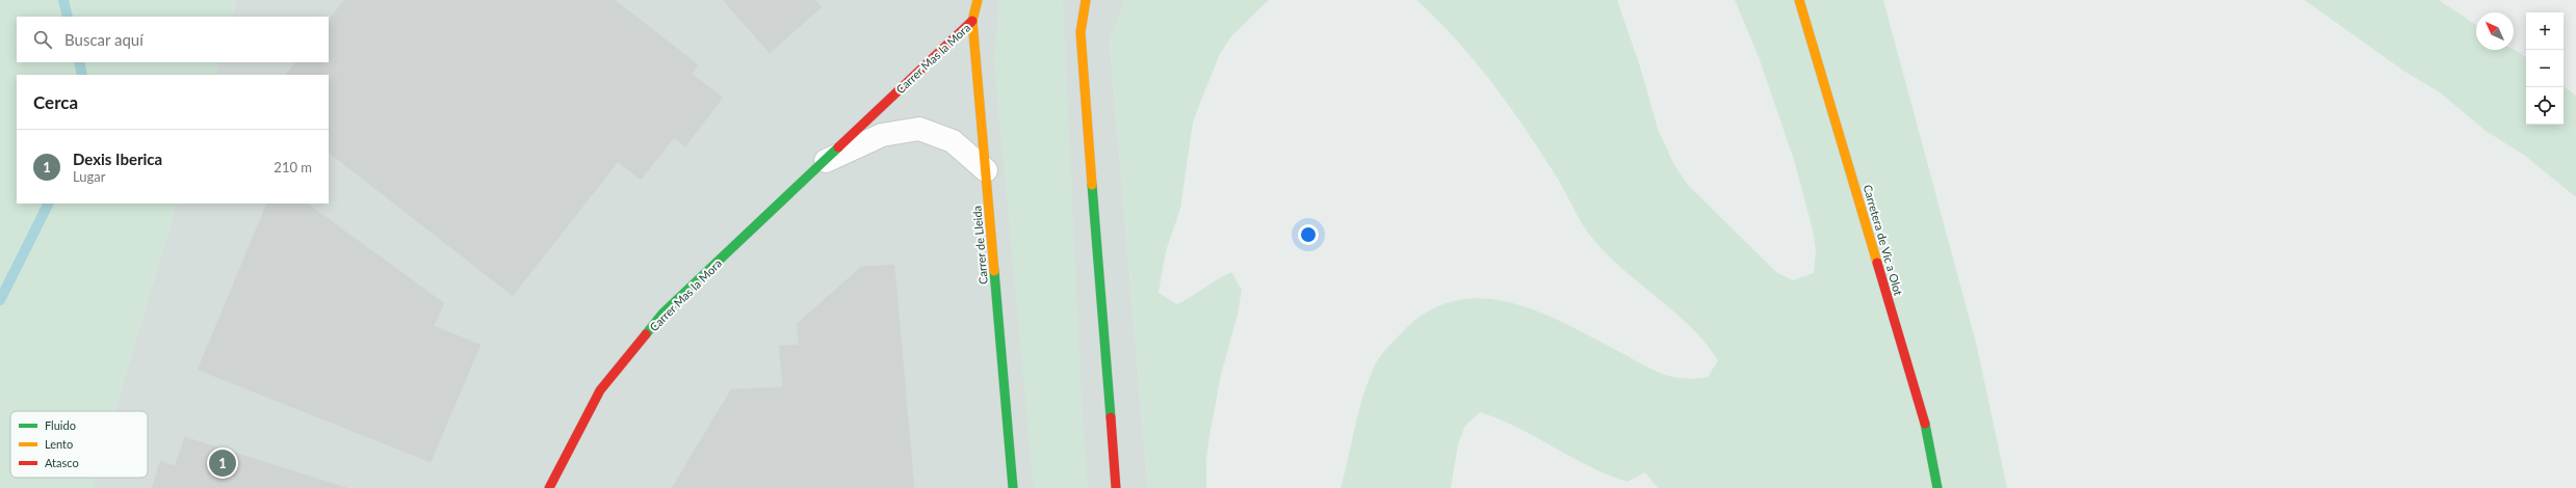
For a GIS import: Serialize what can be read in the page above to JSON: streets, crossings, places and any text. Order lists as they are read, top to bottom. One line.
{"streets":{"street":["Carrer Mas la Mora","Carretera de Vic a Olot","Carrer de Lleida"]},"crossings":[["Carrer Mas la Mora","Carrer de Lleida"]],"legend":["Fluido","Lento","Atasco"],"north":"top left","page":{"map_buttons":["+","−"],"search":"Buscar aquí","heading":"Cerca","list":[{"mark":"1","name":"Dexis Iberica","note":"Lugar","value":"210 m"}],"pins":"1"}}
